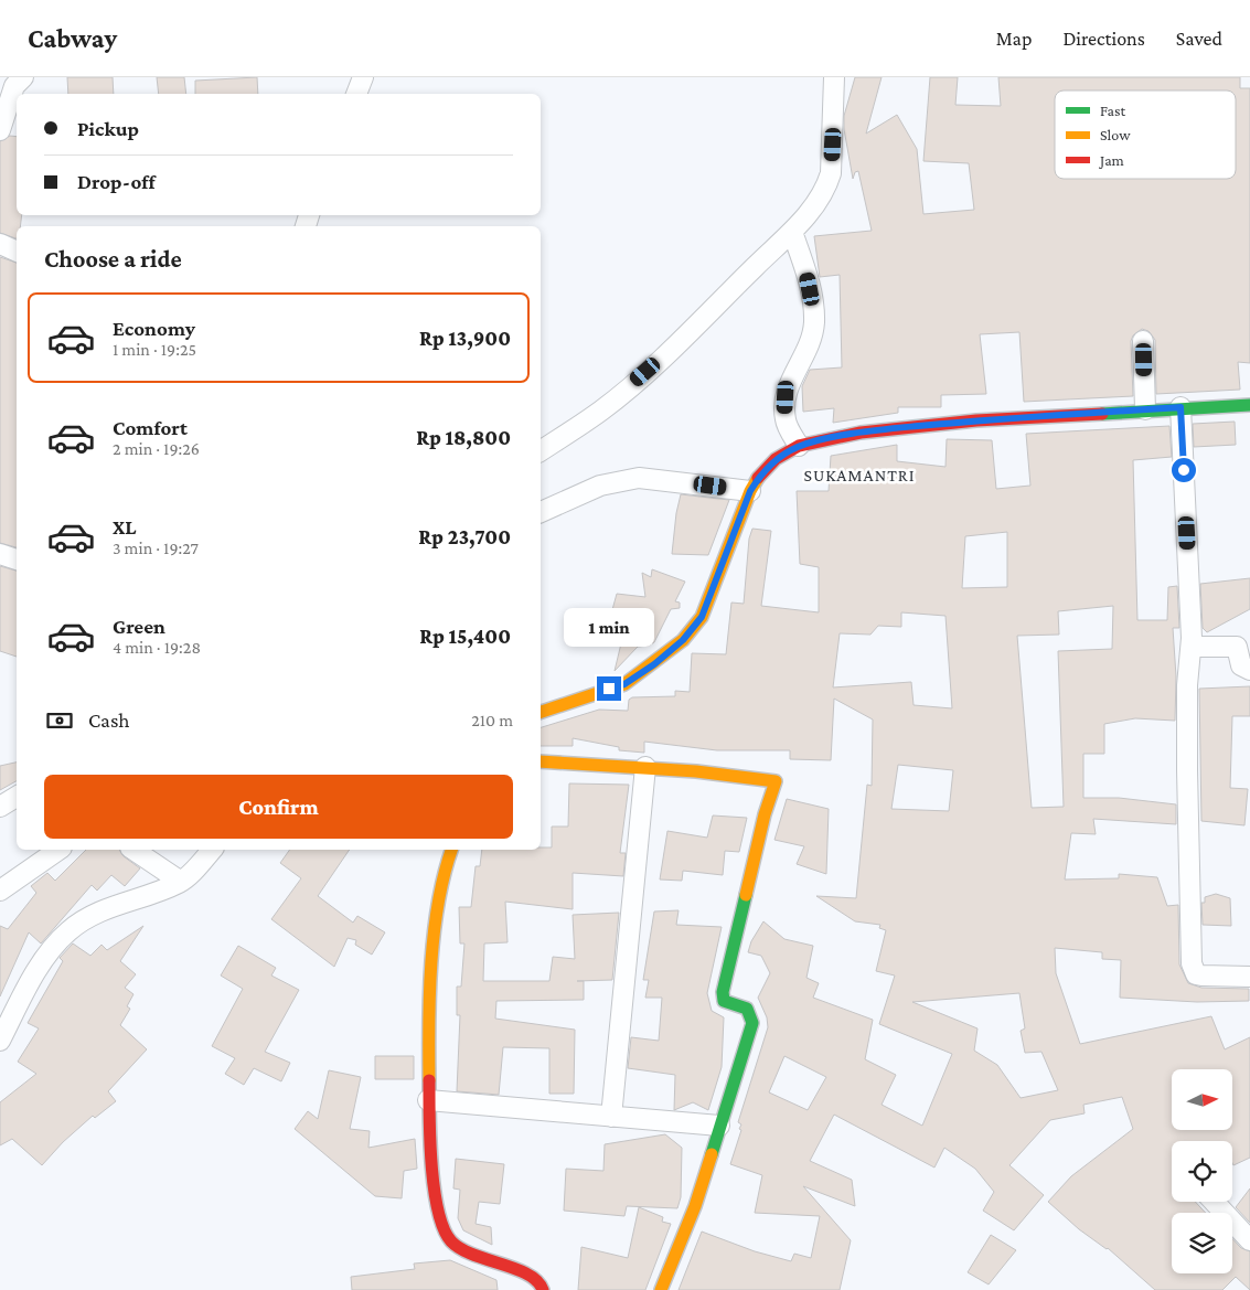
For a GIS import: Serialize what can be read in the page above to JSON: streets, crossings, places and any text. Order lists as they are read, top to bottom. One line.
{"districts":["SUKAMANTRI"],"legend":["Fast","Slow","Jam"],"north":"right","page":{"header":"Cabway","nav":["Map","Directions","Saved"],"banner":["Pickup","Drop-off"],"heading":"Choose a ride","list":[{"name":"Economy","note":"1 min · 19:25","value":"Rp 13,900"},{"name":"Comfort","note":"2 min · 19:26","value":"Rp 18,800"},{"name":"XL","note":"3 min · 19:27","value":"Rp 23,700"},{"name":"Green","note":"4 min · 19:28","value":"Rp 15,400"}],"bubble":"1 min","pay":["Cash","210 m"],"buttons":"Confirm"}}
